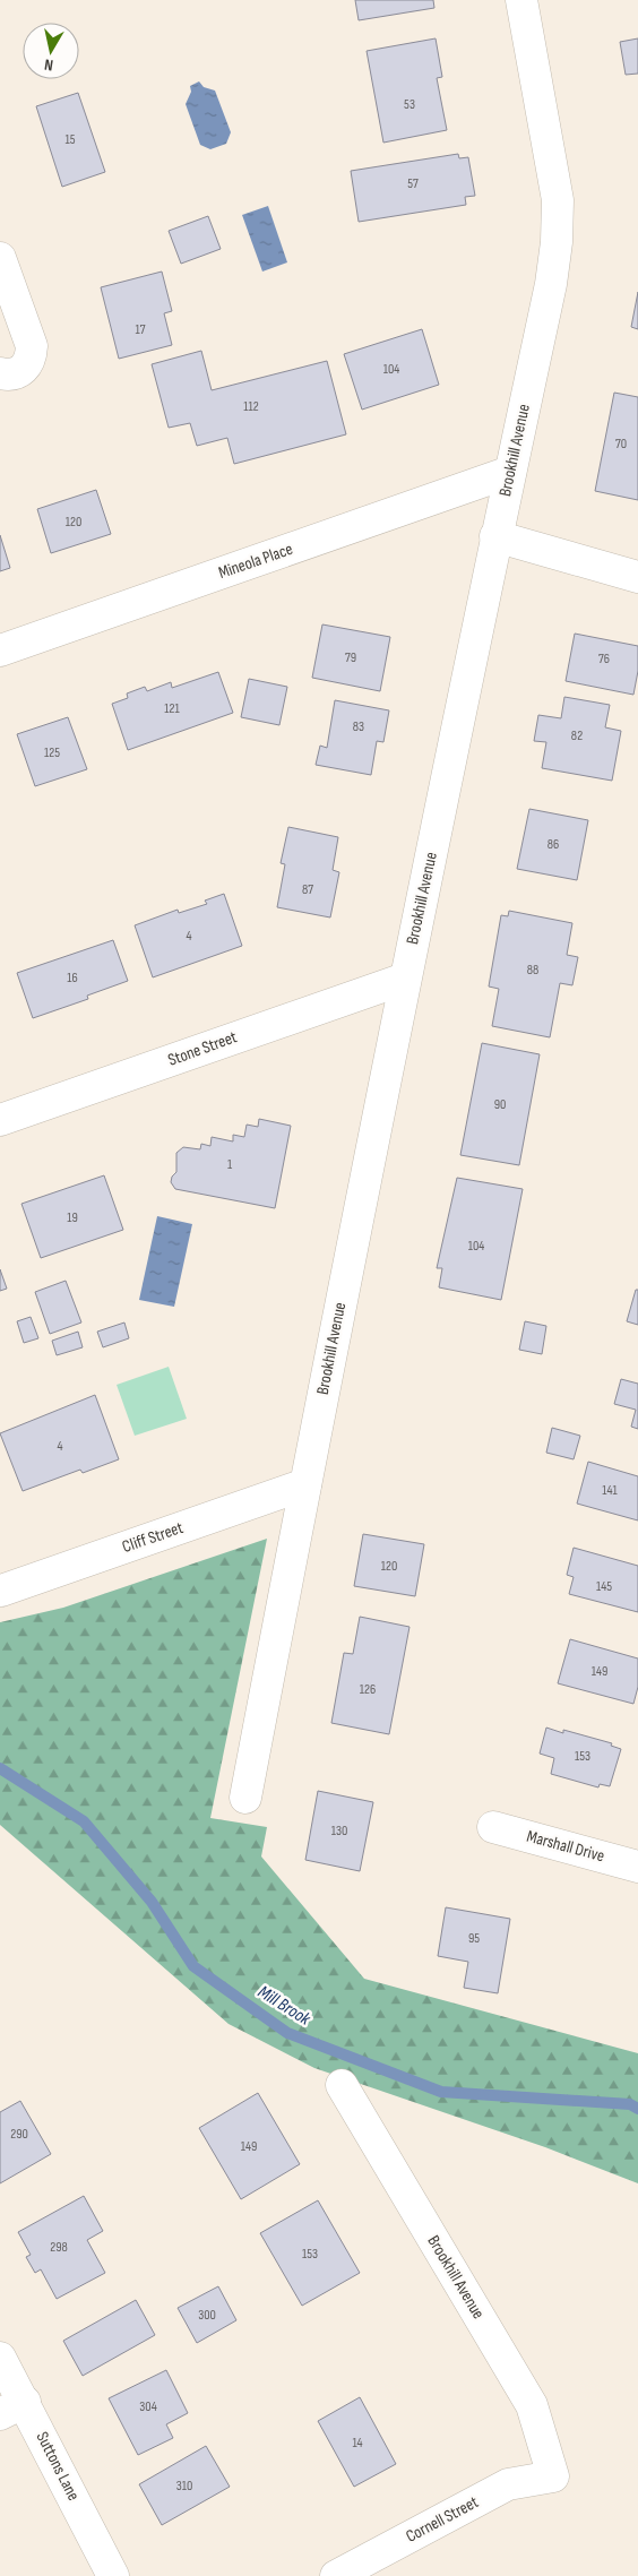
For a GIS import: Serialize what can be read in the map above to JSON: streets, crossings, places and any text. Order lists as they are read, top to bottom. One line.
{"streets":{"street":["Brookhill Avenue","Mineola Place","Stone Street","Cliff Street","Marshall Drive","Suttons Lane","Cornell Street"]},"crossings":[["Brookhill Avenue","Mineola Place"],["Brookhill Avenue","Stone Street"],["Brookhill Avenue","Cliff Street"],["Brookhill Avenue","Cornell Street"]],"water":["Mill Brook"],"house_numbers":["53","15","57","17","104","112","70","120","79","76","121","83","82","125","86","87","4","88","16","90","1","19","104","4","141","120","145","149","126","153","130","95","290","149","298","153","300","304","14","310"],"north":"bottom"}
